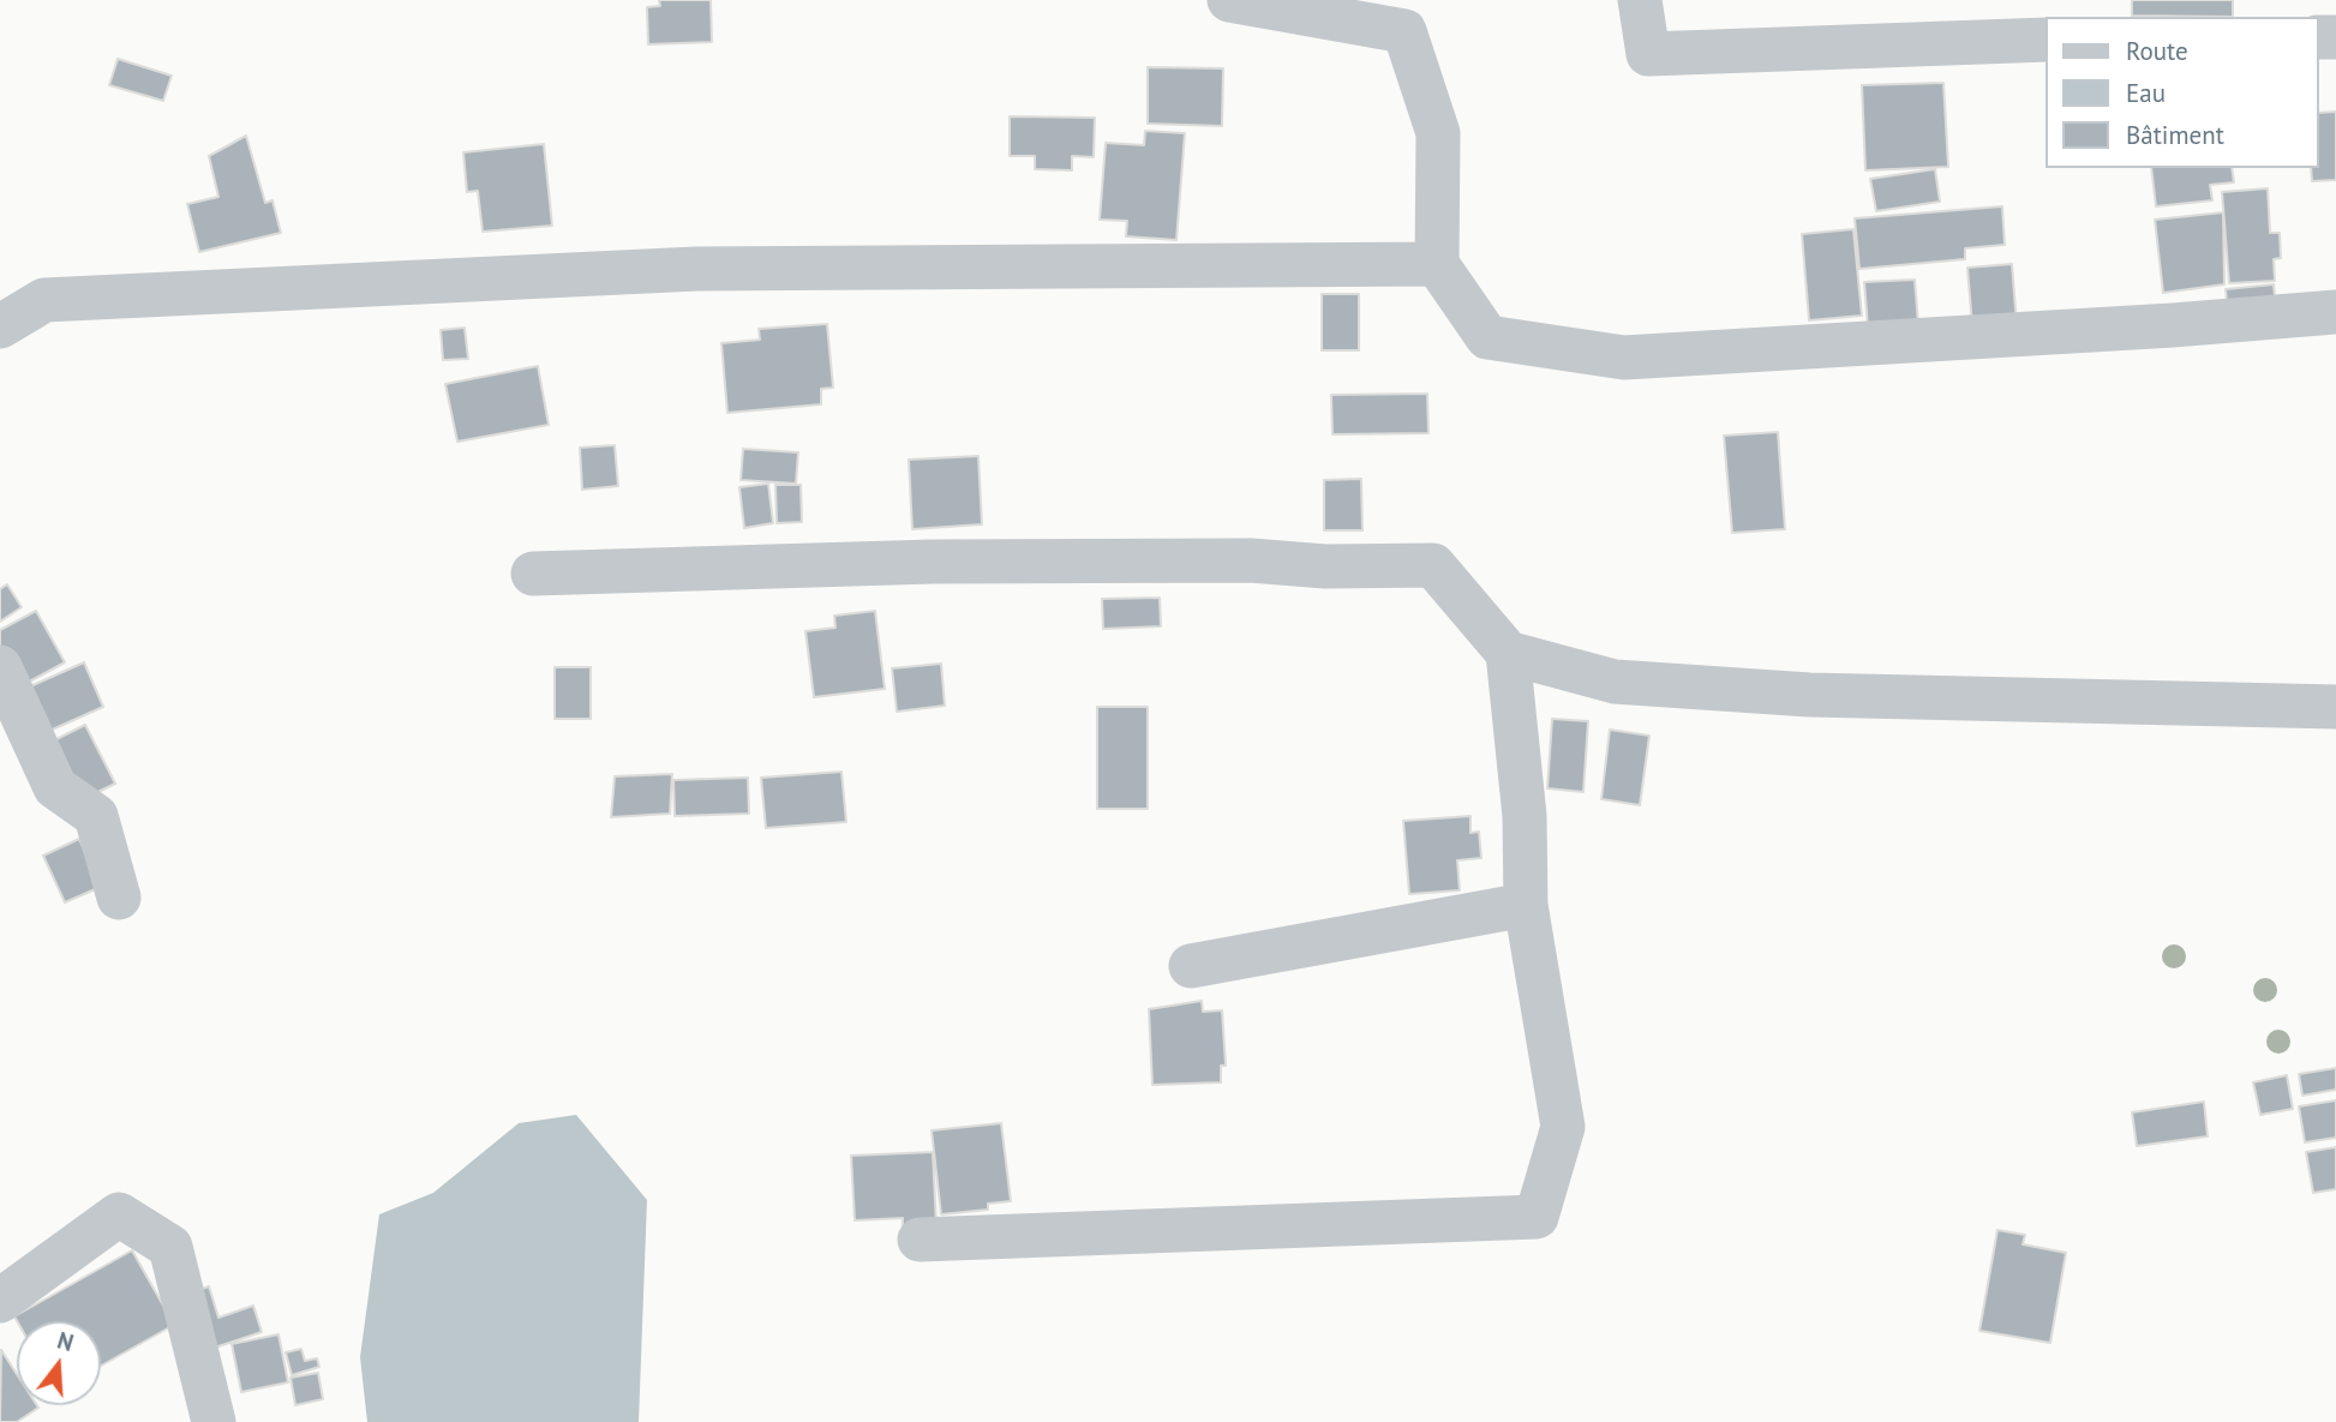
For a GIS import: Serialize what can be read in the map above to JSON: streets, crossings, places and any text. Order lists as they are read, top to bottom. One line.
{"legend":["Route","Eau","Bâtiment"],"north":"top"}
